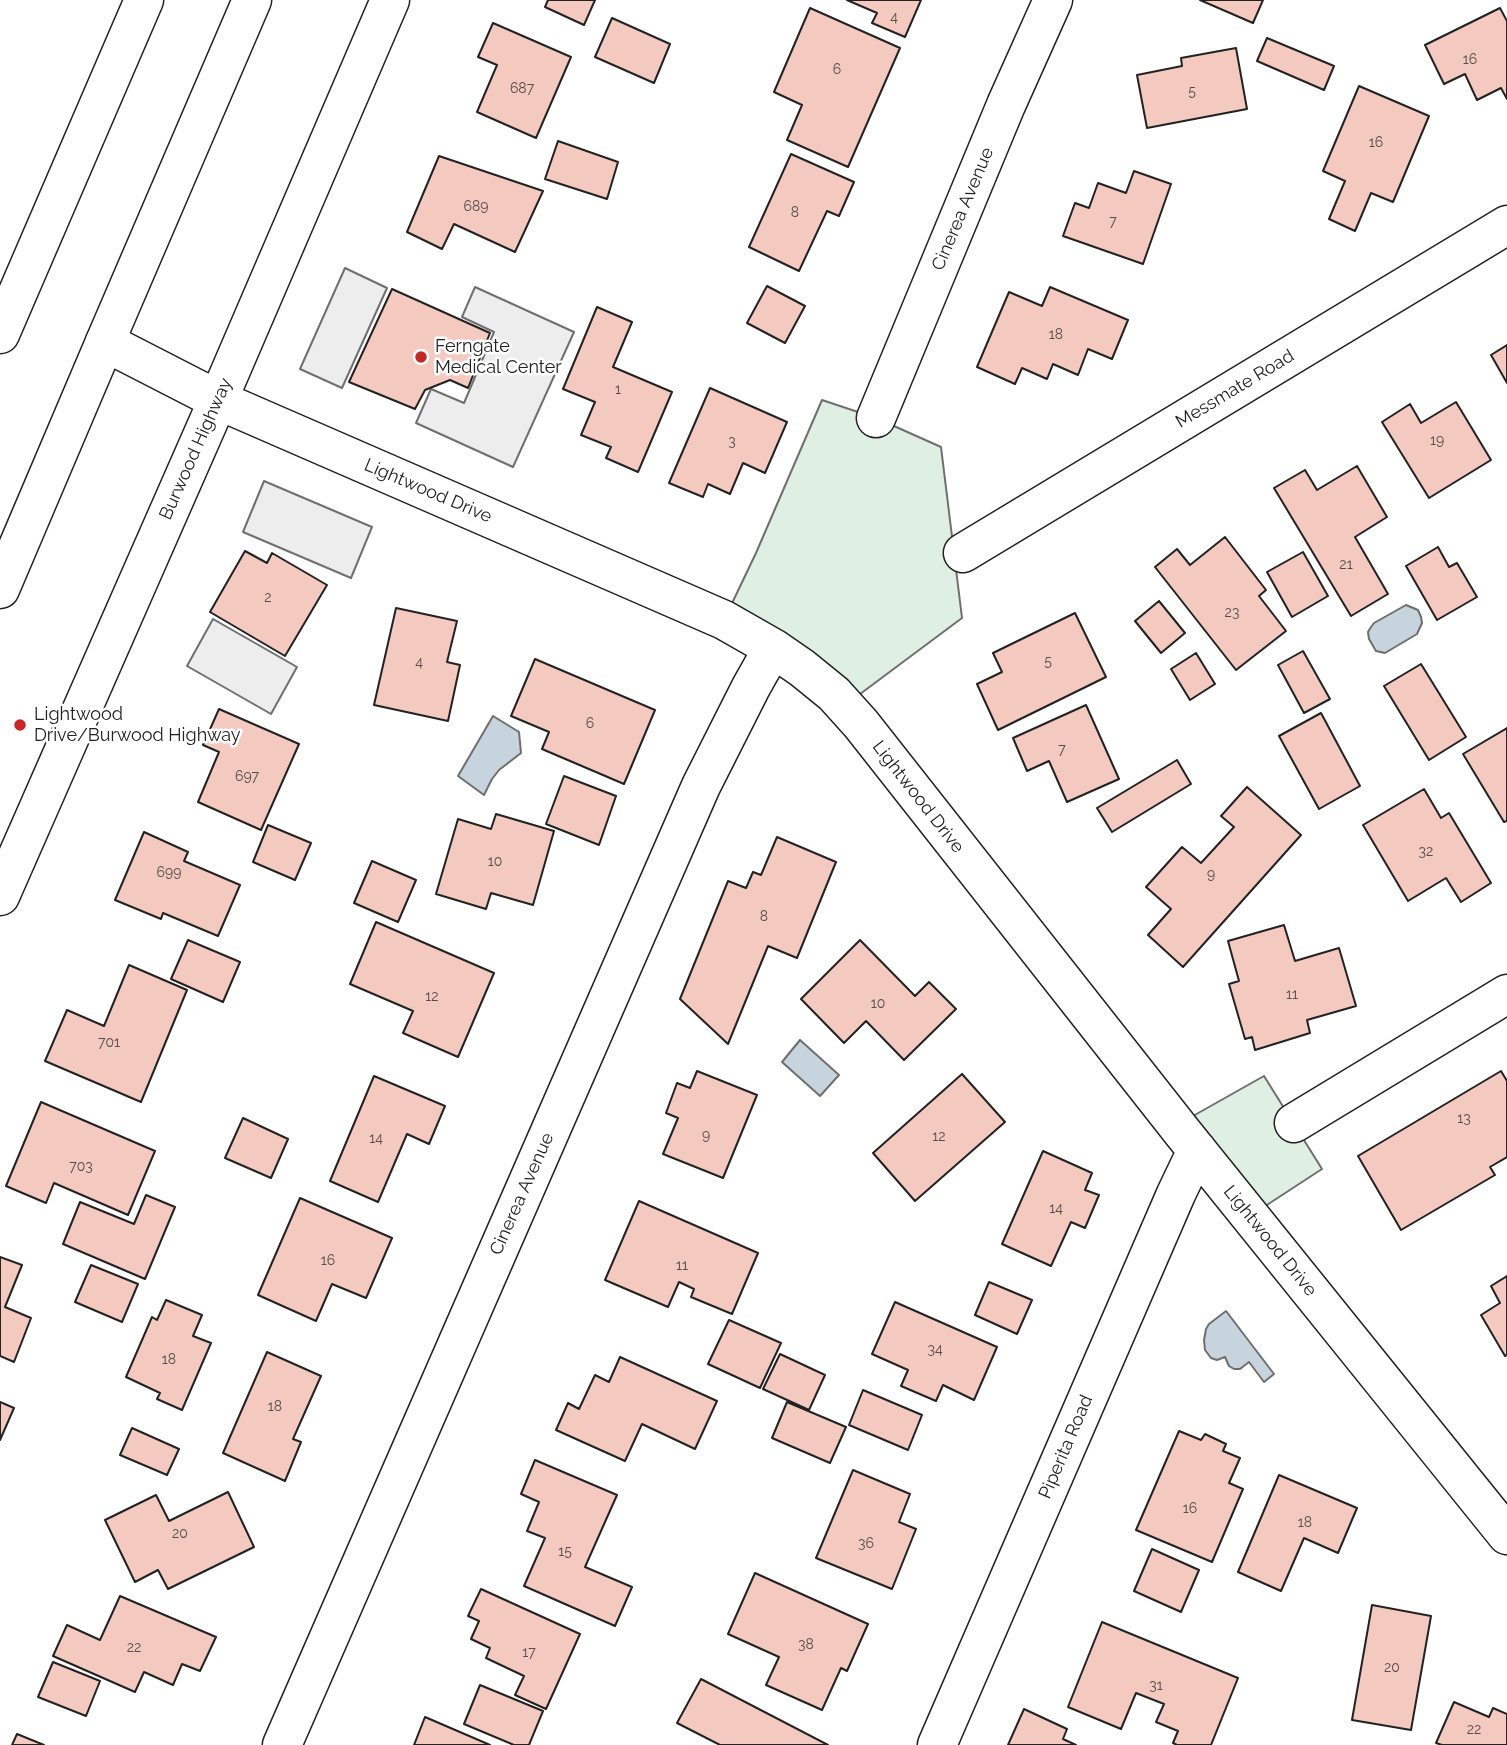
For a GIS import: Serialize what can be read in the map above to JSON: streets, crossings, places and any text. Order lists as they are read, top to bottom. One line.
{"streets":{"main road":["Cinerea Avenue","Messmate Road","Burwood Highway","Lightwood Drive","Piperita Road"]},"crossings":[["Cinerea Avenue","Lightwood Drive"],["Burwood Highway","Lightwood Drive"],["Lightwood Drive","Piperita Road"]],"places":["Ferngate Medical Center","Lightwood Drive/Burwood Highway"],"house_numbers":["4","16","6","687","5","16","689","8","7","18","1","19","3","21","2","23","5","4","6","7","697","32","10","699","9","8","11","12","10","701","13","9","12","14","703","14","16","11","34","18","18","16","18","20","36","15","38","22","17","20","31","22"]}
